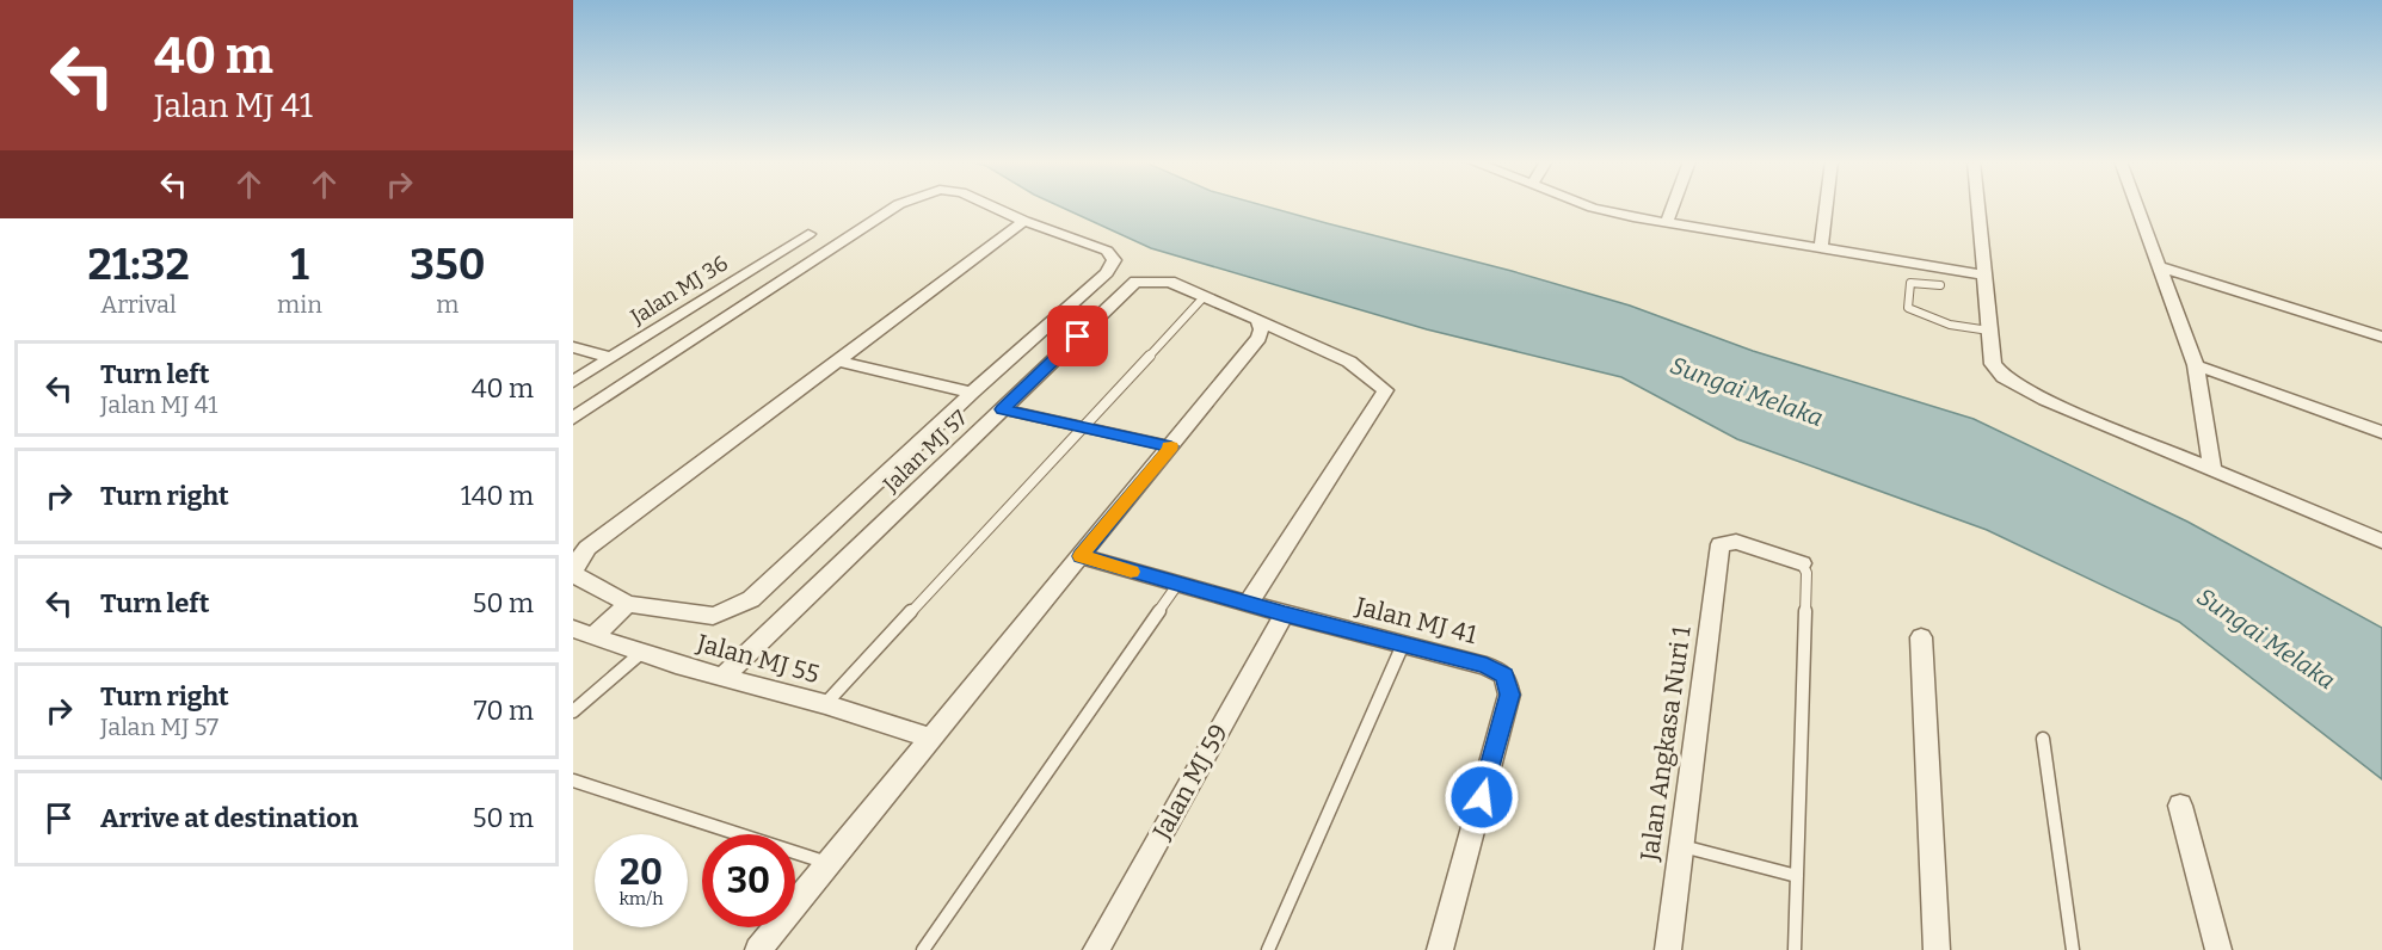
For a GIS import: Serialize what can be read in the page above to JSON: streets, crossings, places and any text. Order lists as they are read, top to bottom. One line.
{"streets":{"street":["Jalan MJ 36","Jalan MJ 57","Jalan MJ 41","Jalan MJ 55","Jalan Angkasa Nuri 1","Jalan MJ 59"]},"crossings":[["Jalan MJ 57","Jalan MJ 55"],["Jalan MJ 41","Jalan MJ 59"]],"water":["Sungai Melaka"],"page":{"turn":["40 m","Jalan MJ 41"],"eta":["21:32","Arrival","1","min","350","m"],"list":[{"name":"Turn left","note":"Jalan MJ 41","value":"40 m"},{"name":"Turn right","value":"140 m"},{"name":"Turn left","value":"50 m"},{"name":"Turn right","note":"Jalan MJ 57","value":"70 m"},{"name":"Arrive at destination","value":"50 m"}],"speed":"20 km/h","limit":"30"}}
